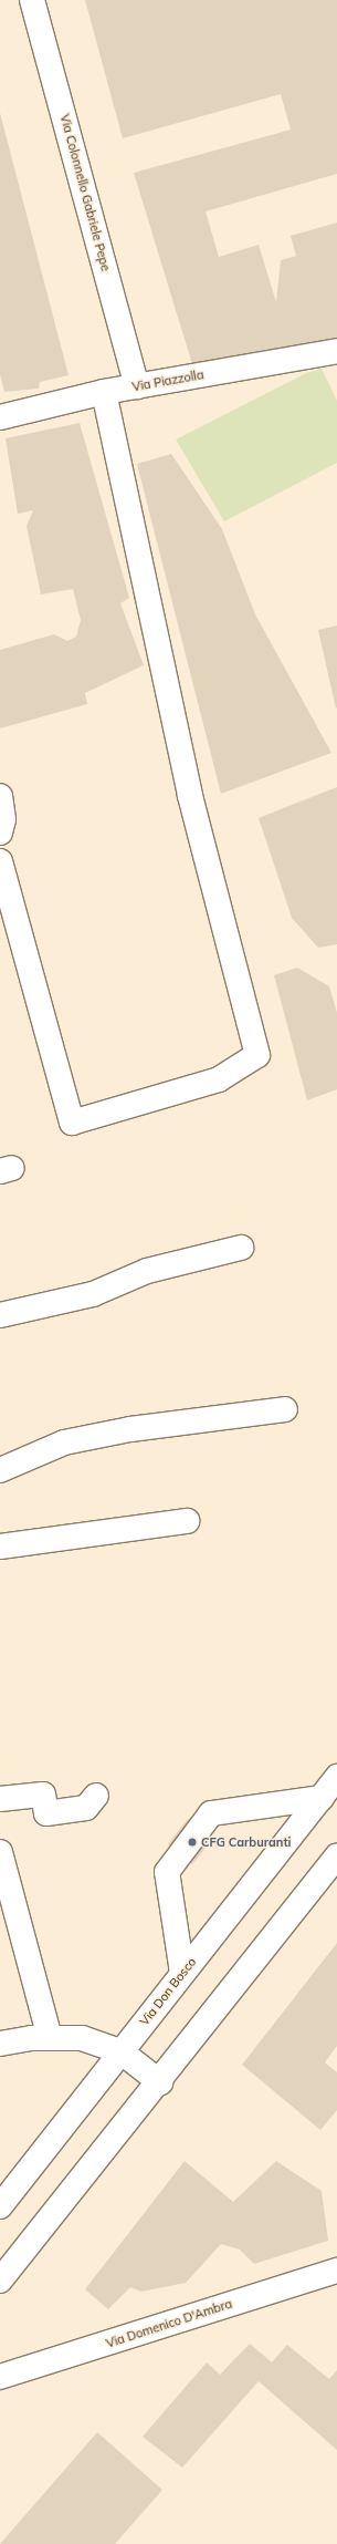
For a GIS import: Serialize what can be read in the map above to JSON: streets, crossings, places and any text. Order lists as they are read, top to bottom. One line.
{"streets":{"main road":["Via Colonnello Gabriele Pepe","Via Piazzolla","Via Don Bosco","Via Domenico D'Ambra"]},"crossings":[["Via Colonnello Gabriele Pepe","Via Piazzolla"]],"places":["CFG Carburanti"]}
